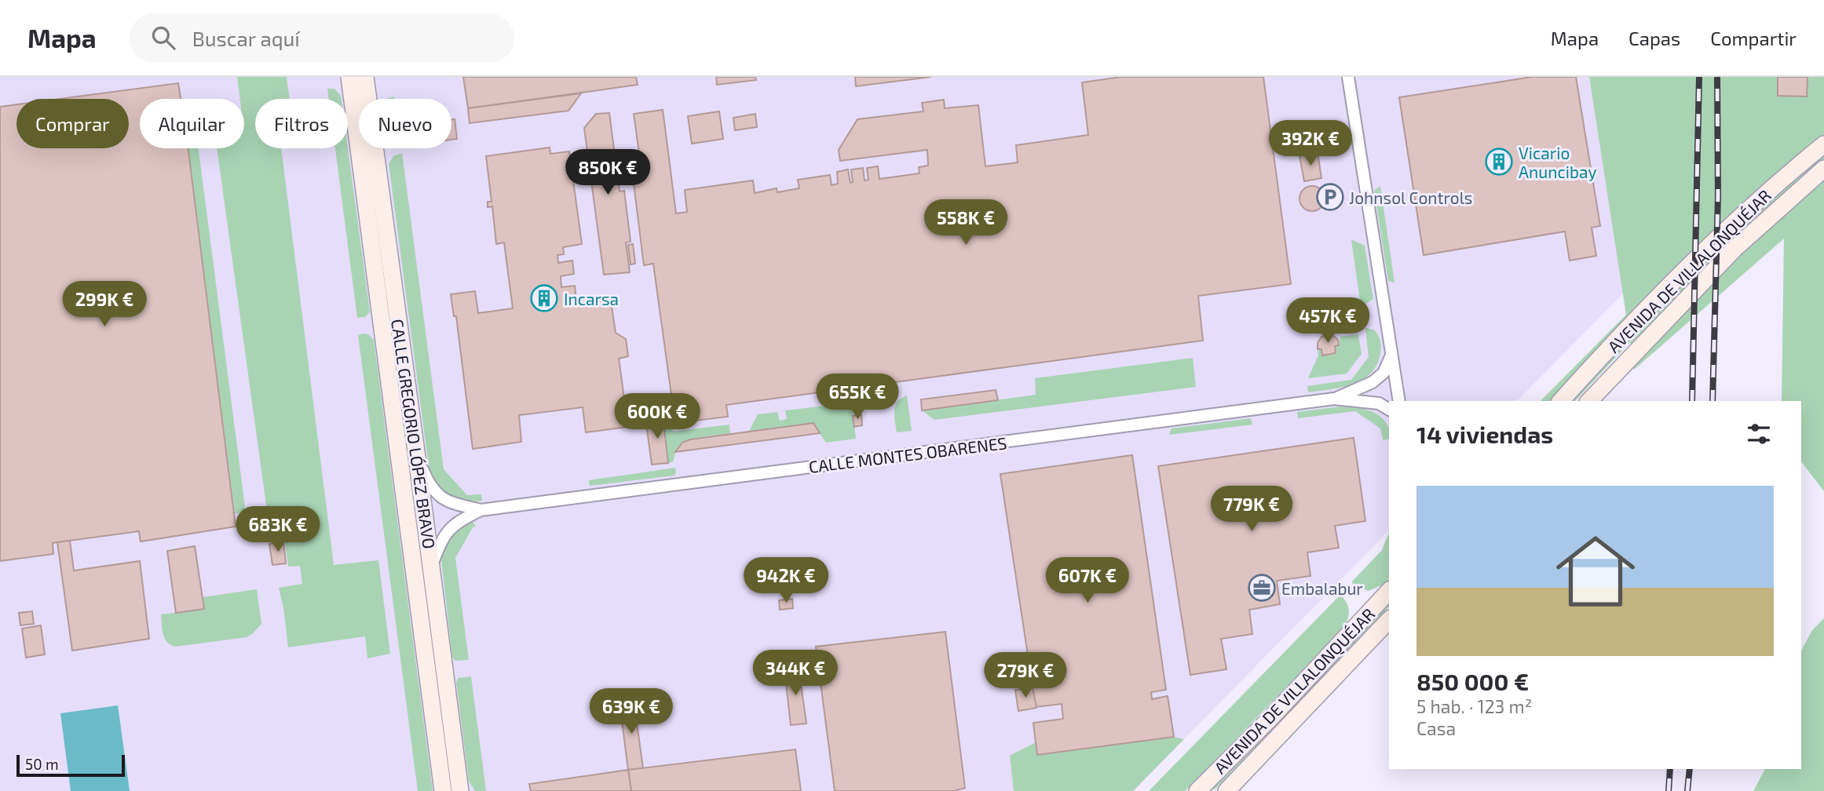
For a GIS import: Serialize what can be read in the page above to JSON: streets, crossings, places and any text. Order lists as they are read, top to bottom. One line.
{"streets":{"main road":["AVENIDA DE VILLALONQUÉJAR","CALLE GREGORIO LÓPEZ BRAVO"],"street":["CALLE MONTES OBARENES"]},"crossings":[["CALLE GREGORIO LÓPEZ BRAVO","CALLE MONTES OBARENES"]],"places":{"building":["Vicario Anuncibay","Incarsa"],"parking":["Johnsol Controls"],"office":["Embalabur"]},"scale_bar":"50 m","page":{"header":"Mapa","search":"Buscar aquí","nav":["Mapa","Capas","Compartir"],"chip":["Comprar","Alquilar","Filtros","Nuevo"],"price":["392K €","850K €","558K €","299K €","457K €","655K €","600K €","779K €","683K €","942K €","607K €","344K €","279K €","639K €"],"heading":"14 viviendas","list":[{"name":"850 000 €","note":"5 hab. · 123 m² · Casa"}],"scale":"50 m"}}
